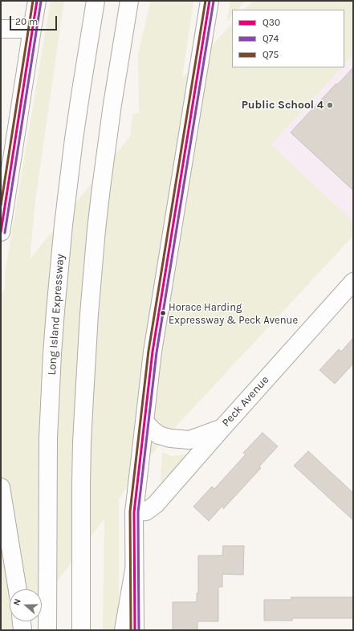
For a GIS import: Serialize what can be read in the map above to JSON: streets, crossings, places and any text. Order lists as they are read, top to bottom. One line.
{"streets":{"main road":["Long Island Expressway","Peck Avenue"]},"places":["Public School 4","Horace Harding Expressway & Peck Avenue"],"lines":["transit line Q30","transit line Q75","transit line Q74"],"legend":["Q30","Q74","Q75"],"scale_bar":"20 m","north":"left"}
